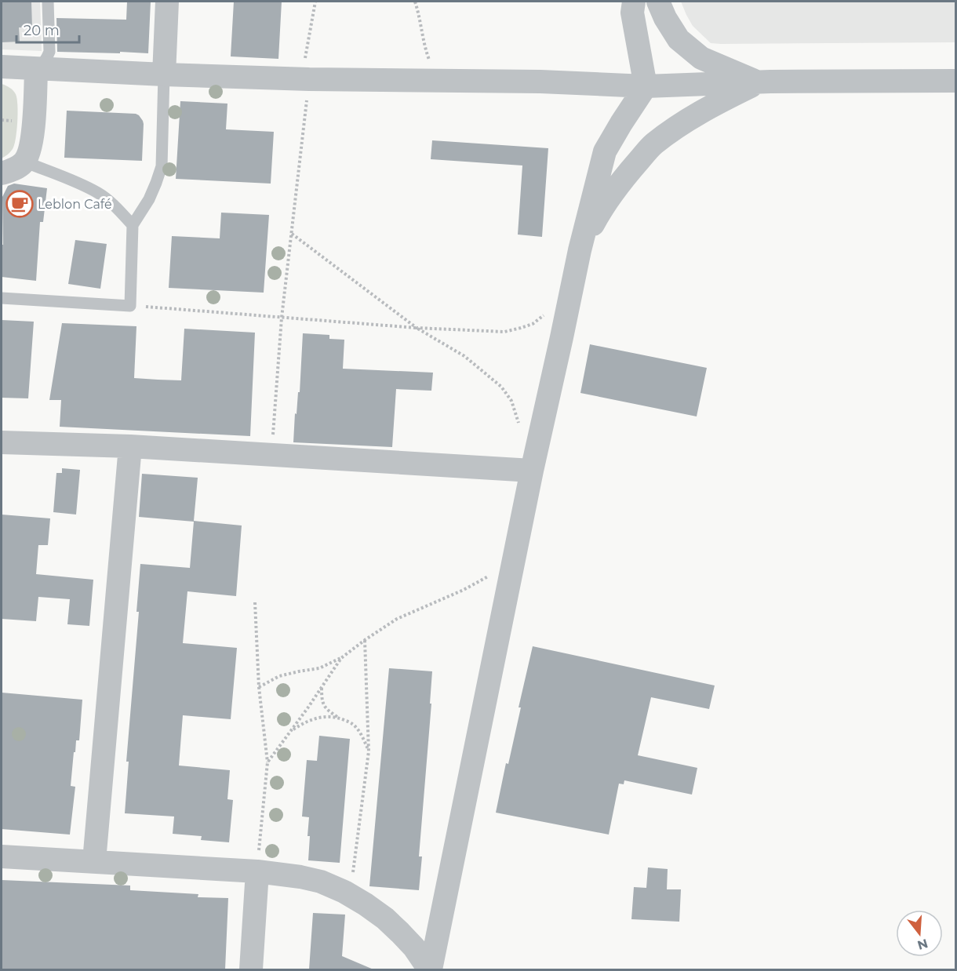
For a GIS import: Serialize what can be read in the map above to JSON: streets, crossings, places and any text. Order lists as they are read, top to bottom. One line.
{"places":{"cafe":["Leblon Café"]},"scale_bar":"20 m","north":"bottom"}
